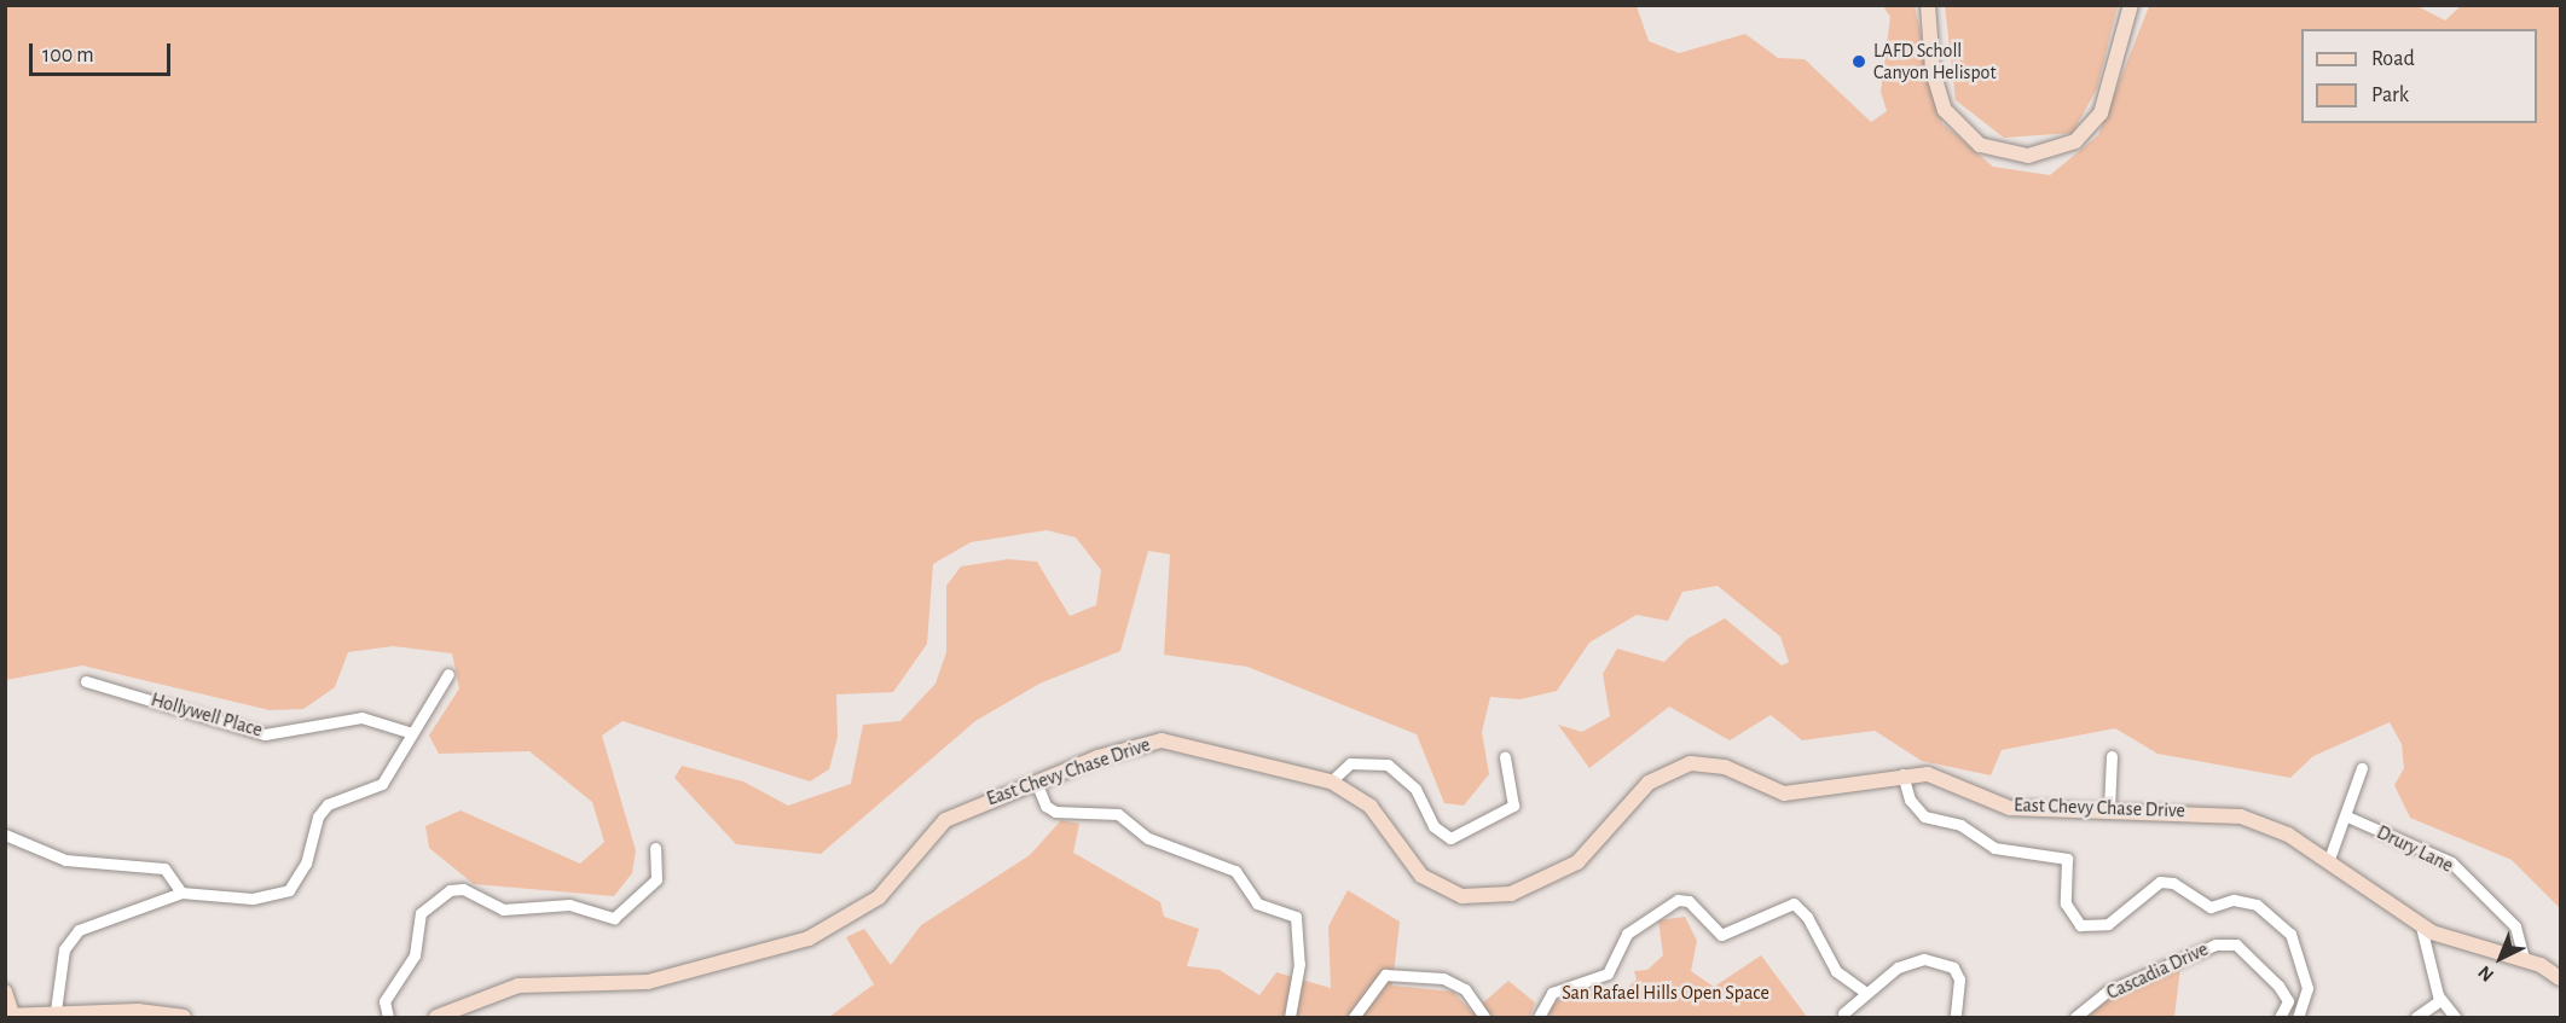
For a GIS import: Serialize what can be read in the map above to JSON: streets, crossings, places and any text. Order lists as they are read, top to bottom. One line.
{"streets":{"main road":["East Chevy Chase Drive"],"street":["Hollywell Place","Drury Lane","Cascadia Drive"]},"crossings":[["East Chevy Chase Drive","Drury Lane"]],"parks":["San Rafael Hills Open Space"],"places":["LAFD Scholl Canyon Helispot"],"legend":["Road","Park"],"scale_bar":"100 m","north":"bottom left"}
